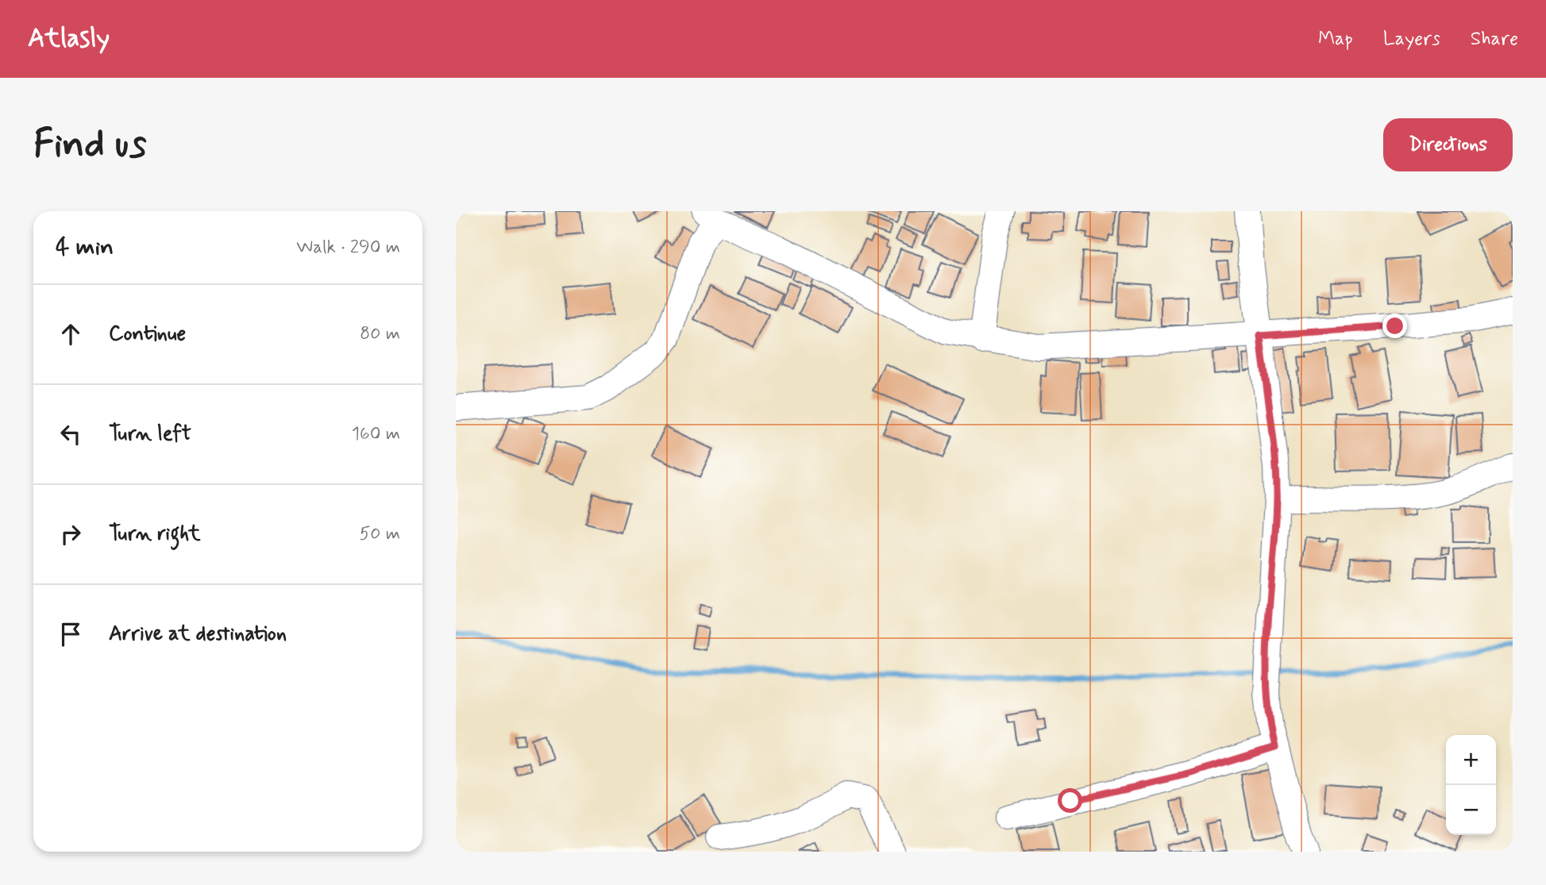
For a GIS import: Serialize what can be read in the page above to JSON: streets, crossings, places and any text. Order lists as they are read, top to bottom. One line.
{"page":{"header":"Atlasly","nav":["Map","Layers","Share"],"buttons":"Directions","title":"Find us","heading":["4 min","Walk · 290 m"],"list":[["Continue","80 m"],["Turn left","160 m"],["Turn right","50 m"],"Arrive at destination"],"map_buttons":["+","−"]}}
